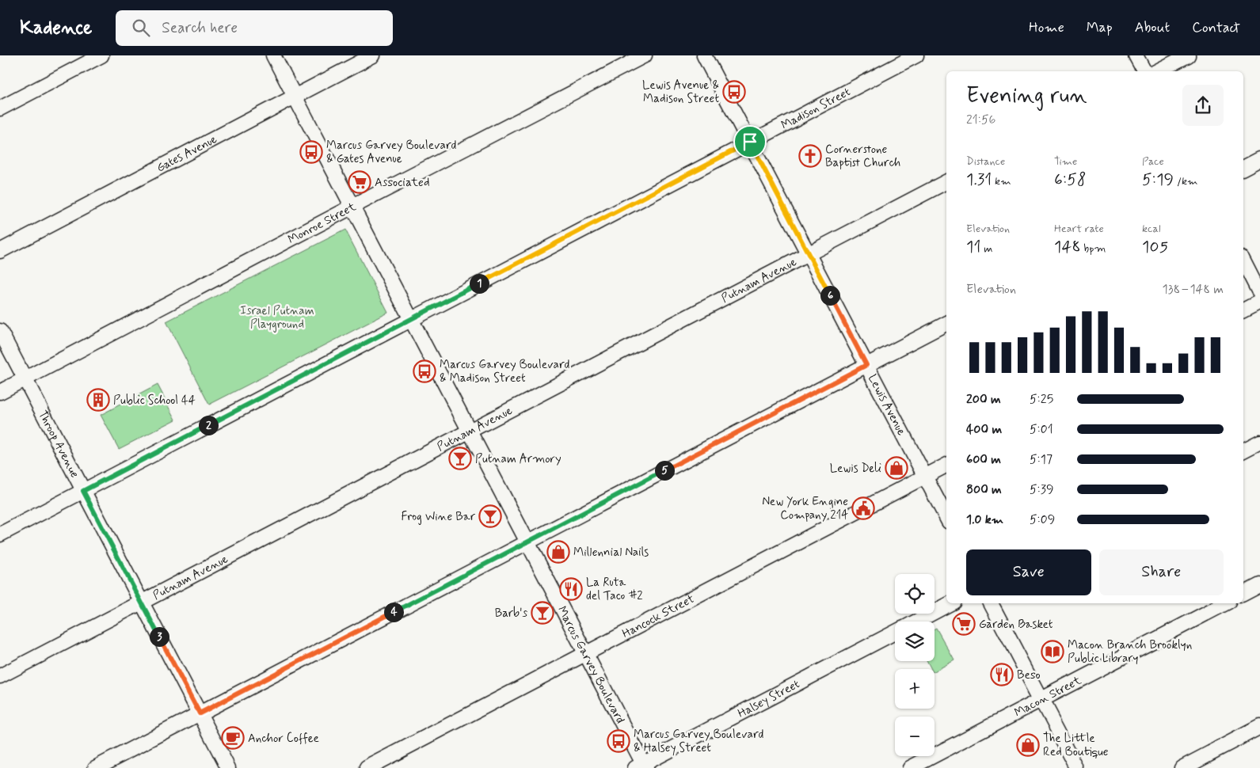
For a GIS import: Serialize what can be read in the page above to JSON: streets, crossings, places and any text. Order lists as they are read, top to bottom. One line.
{"streets":{"street":["Madison Street","Gates Avenue","Monroe Street","Putnam Avenue","Lewis Avenue","Throop Avenue","Hancock Street","Marcus Garvey Boulevard","Macon Street","Halsey Street"]},"crossings":[["Madison Street","Lewis Avenue"],["Madison Street","Throop Avenue"],["Madison Street","Marcus Garvey Boulevard"],["Gates Avenue","Marcus Garvey Boulevard"],["Monroe Street","Throop Avenue"],["Monroe Street","Marcus Garvey Boulevard"],["Putnam Avenue","Lewis Avenue"],["Putnam Avenue","Throop Avenue"],["Putnam Avenue","Marcus Garvey Boulevard"],["Lewis Avenue","Hancock Street"],["Hancock Street","Marcus Garvey Boulevard"],["Marcus Garvey Boulevard","Halsey Street"]],"parks":["Israel Putnam Playground"],"places":{"bus stop":["Lewis Avenue & Madison Street","Marcus Garvey Boulevard & Gates Avenue","Marcus Garvey Boulevard & Madison Street","Marcus Garvey Boulevard & Halsey Street"],"church":["Cornerstone Baptist Church"],"supermarket":["Associated","Garden Basket"],"building":["Public School 44"],"bar":["Putnam Armory","Frog Wine Bar","Barb's"],"shop":["Lewis Deli","Millennial Nails","The Little Red Boutique"],"public building":["New York Engine Company 214"],"restaurant":["La Ruta del Taco #2","Beso"],"library":["Macon Branch Brooklyn Public Library"],"cafe":["Anchor Coffee"]},"page":{"header":"Kadence","search":"Search here","nav":["Home","Map","About","Contact"],"heading":["Evening run","21:56"],"stats":[["Distance","1.31 km"],["Time","6:58"],["Pace","5:19 /km"],["Elevation","11 m"],["Heart rate","148 bpm"],["kcal","105"]],"chart":["Elevation","138–148 m"],"pins":["1","6","2","5","4","3"],"list":[{"name":"200 m","note":"5:25"},{"name":"400 m","note":"5:01"},{"name":"600 m","note":"5:17"},{"name":"800 m","note":"5:39"},{"name":"1.0 km","note":"5:09"}],"buttons":["Save","Share"],"map_buttons":["+","−"]}}
